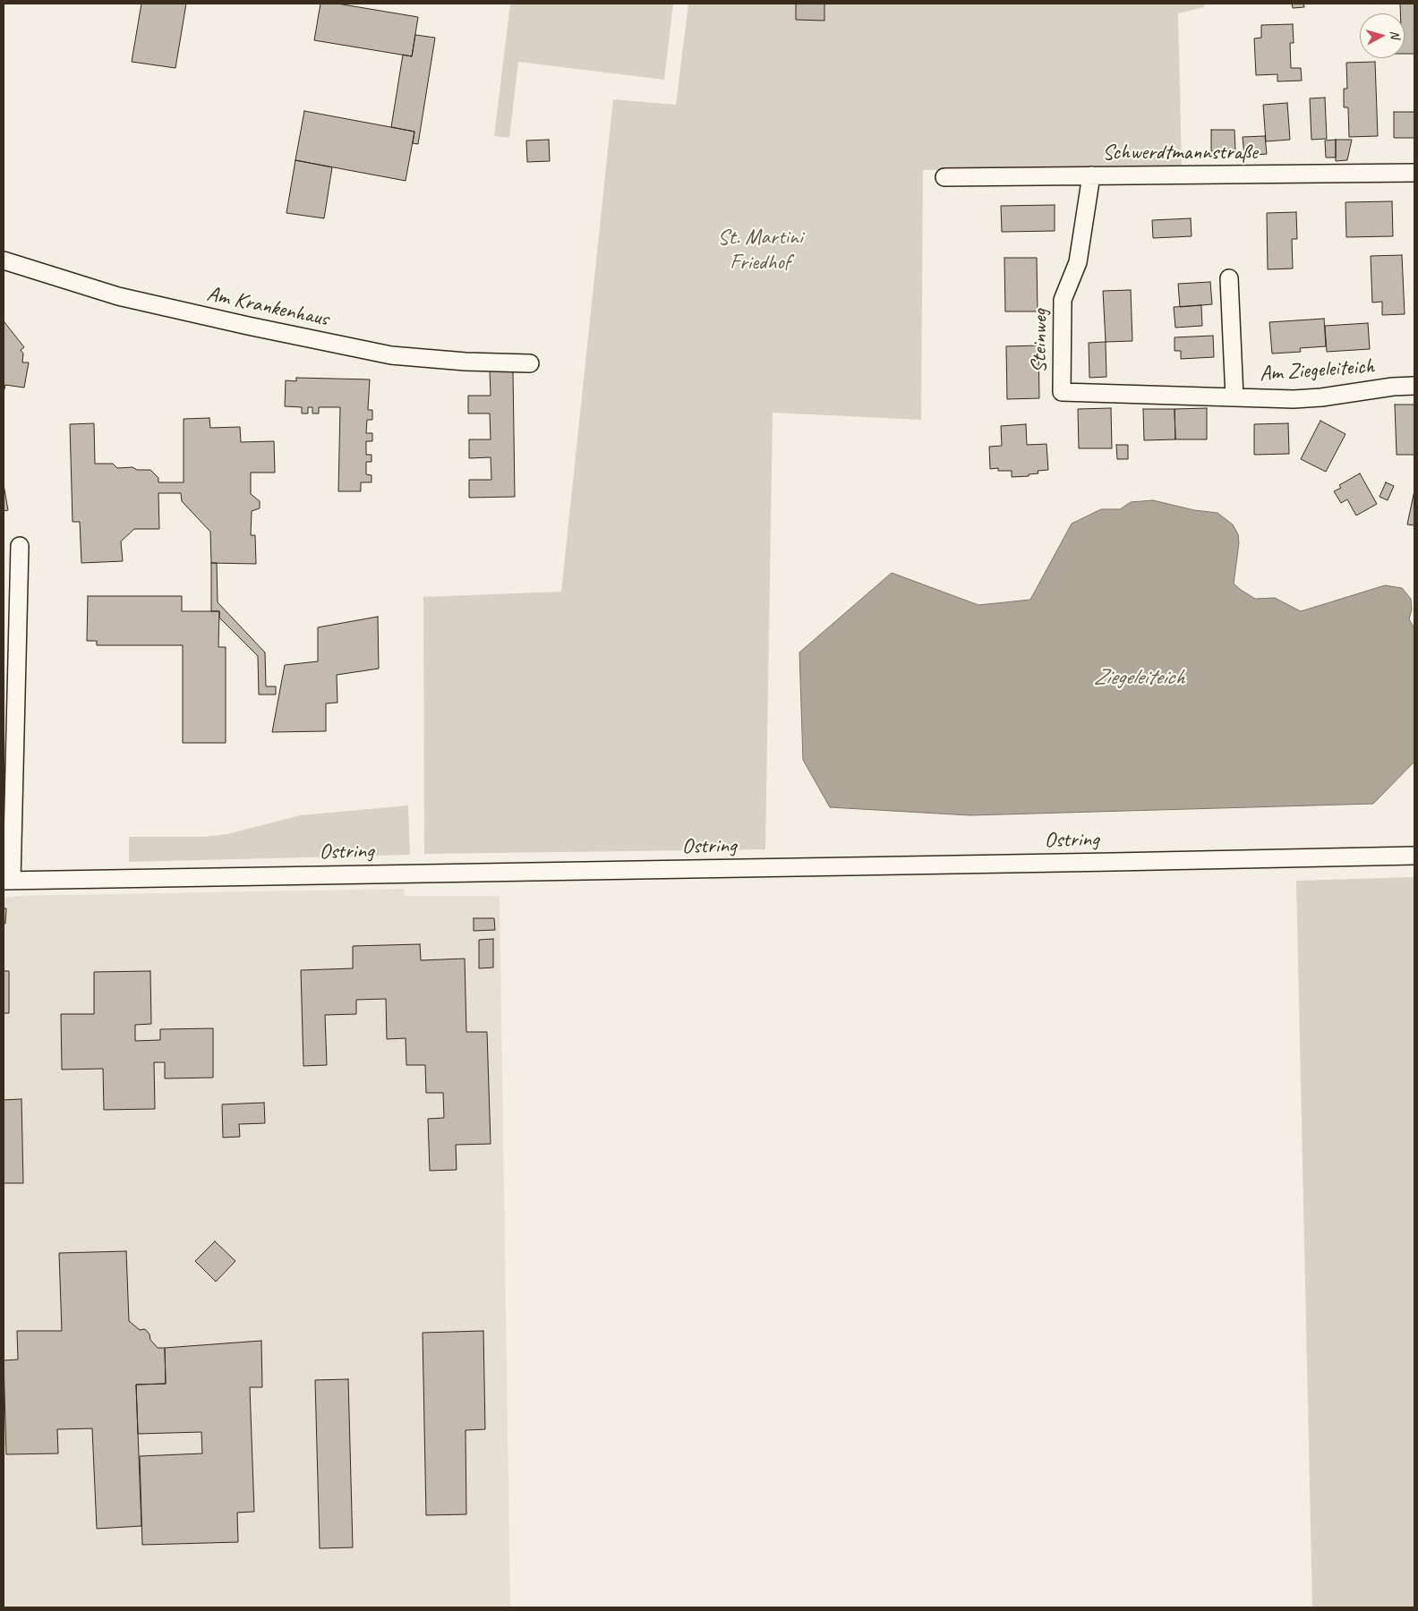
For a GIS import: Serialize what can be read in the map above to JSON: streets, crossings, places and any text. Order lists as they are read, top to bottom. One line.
{"streets":{"street":["Schwerdtmannstraße","Am Krankenhaus","Steinweg","Am Ziegeleiteich","Ostring"]},"crossings":[["Schwerdtmannstraße","Steinweg"],["Steinweg","Am Ziegeleiteich"]],"water":["Ziegeleiteich"],"parks":["St. Martini Friedhof"],"north":"right"}
